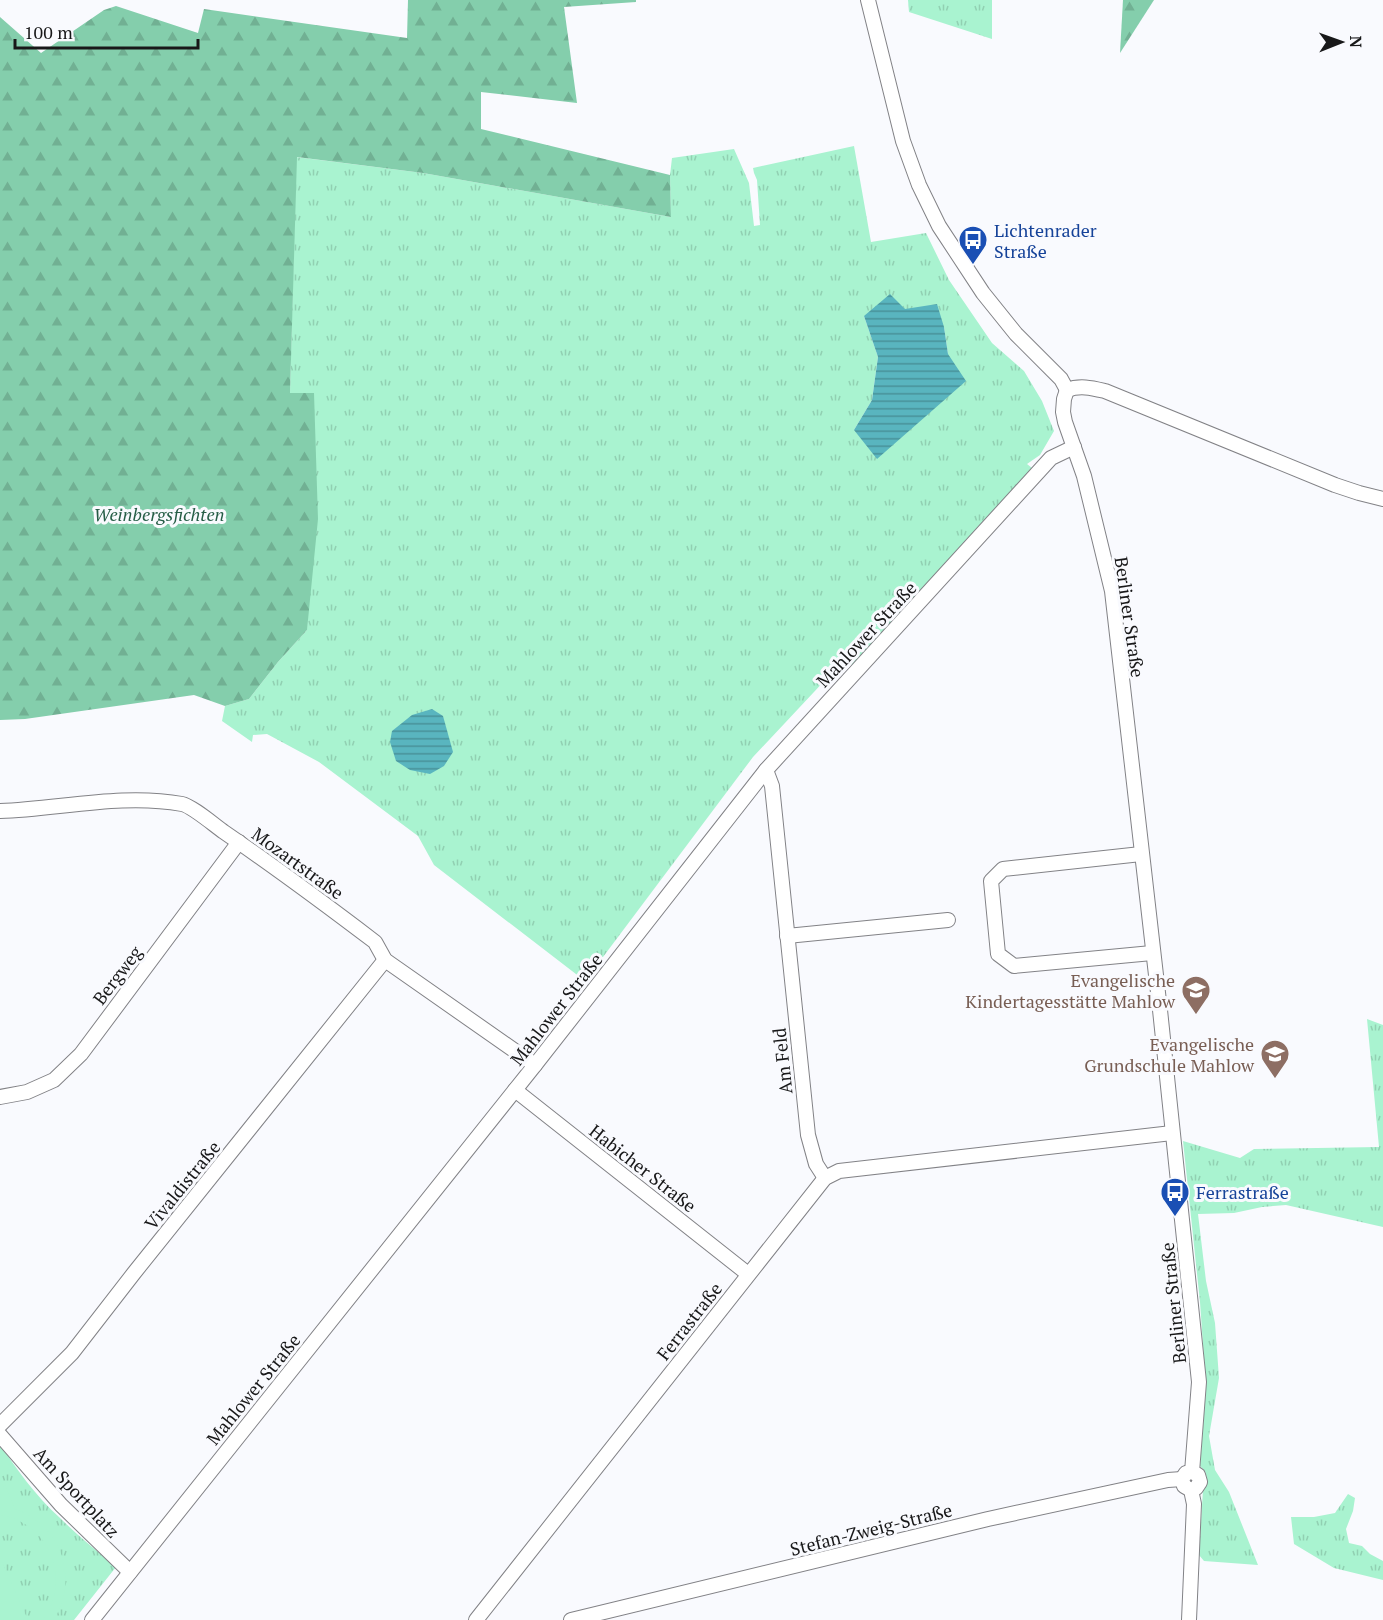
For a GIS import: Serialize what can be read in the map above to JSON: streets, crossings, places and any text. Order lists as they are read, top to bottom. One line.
{"streets":{"street":["Berliner Straße","Mahlower Straße","Mozartstraße","Bergweg","Am Feld","Habicher Straße","Vivaldistraße","Ferrastraße","Am Sportplatz","Stefan-Zweig-Straße"]},"crossings":[["Berliner Straße","Mahlower Straße"],["Berliner Straße","Ferrastraße"],["Berliner Straße","Stefan-Zweig-Straße"],["Mahlower Straße","Mozartstraße"],["Mahlower Straße","Am Feld"],["Mahlower Straße","Habicher Straße"],["Mahlower Straße","Am Sportplatz"],["Mozartstraße","Bergweg"],["Mozartstraße","Vivaldistraße"],["Am Feld","Ferrastraße"],["Habicher Straße","Ferrastraße"]],"parks":["Weinbergsfichten"],"places":{"bus stop":["Lichtenrader Straße","Ferrastraße"],"school or university":["Evangelische Kindertagesstätte Mahlow","Evangelische Grundschule Mahlow"]},"scale_bar":"100 m","north":"right"}
